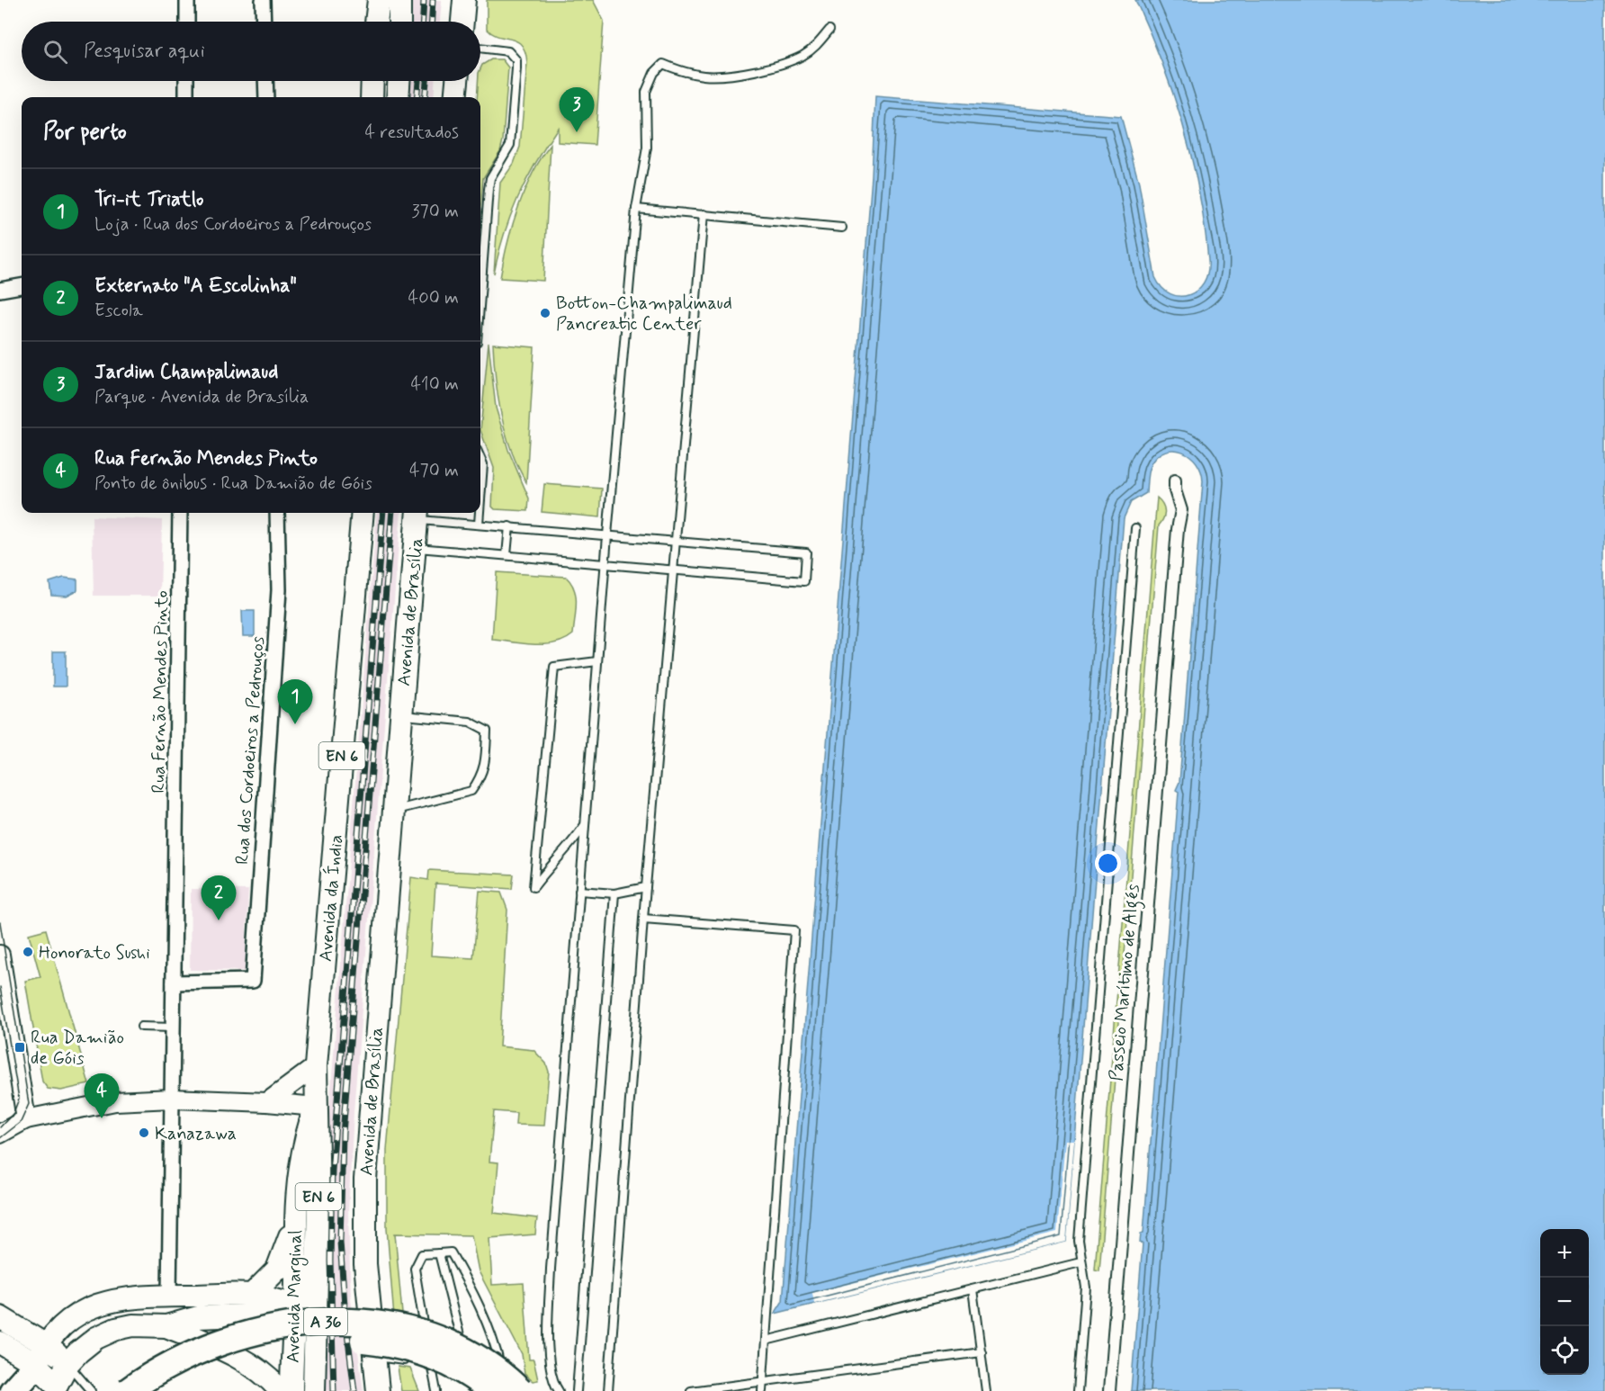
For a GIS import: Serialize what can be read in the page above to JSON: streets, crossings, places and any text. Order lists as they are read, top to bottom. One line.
{"streets":{"highway":["A 36"],"main road":["Avenida de Brasília","EN 6","Avenida da Índia","Avenida Marginal"],"street":["Rua Fernão Mendes Pinto","Rua dos Cordoeiros a Pedrouços","Passeio Marítimo de Algés"]},"crossings":[["Rua Fernão Mendes Pinto","Rua dos Cordoeiros a Pedrouços"],["Avenida da Índia","Avenida Marginal"]],"places":{"other":["Botton-Champalimaud Pancreatic Center","Honorato Sushi","Kanazawa"],"transit":["Rua Damião de Góis"]},"page":{"search":"Pesquisar aqui","pins":["3","1","2","4"],"heading":["Por perto","4 resultados"],"list":[{"mark":"1","name":"Tri-it Triatlo","note":"Loja · Rua dos Cordoeiros a Pedrouços","value":"370 m"},{"mark":"2","name":"Externato \"A Escolinha\"","note":"Escola","value":"400 m"},{"mark":"3","name":"Jardim Champalimaud","note":"Parque · Avenida de Brasília","value":"410 m"},{"mark":"4","name":"Rua Fernão Mendes Pinto","note":"Ponto de ônibus · Rua Damião de Góis","value":"470 m"}],"map_buttons":["+","−"]}}
